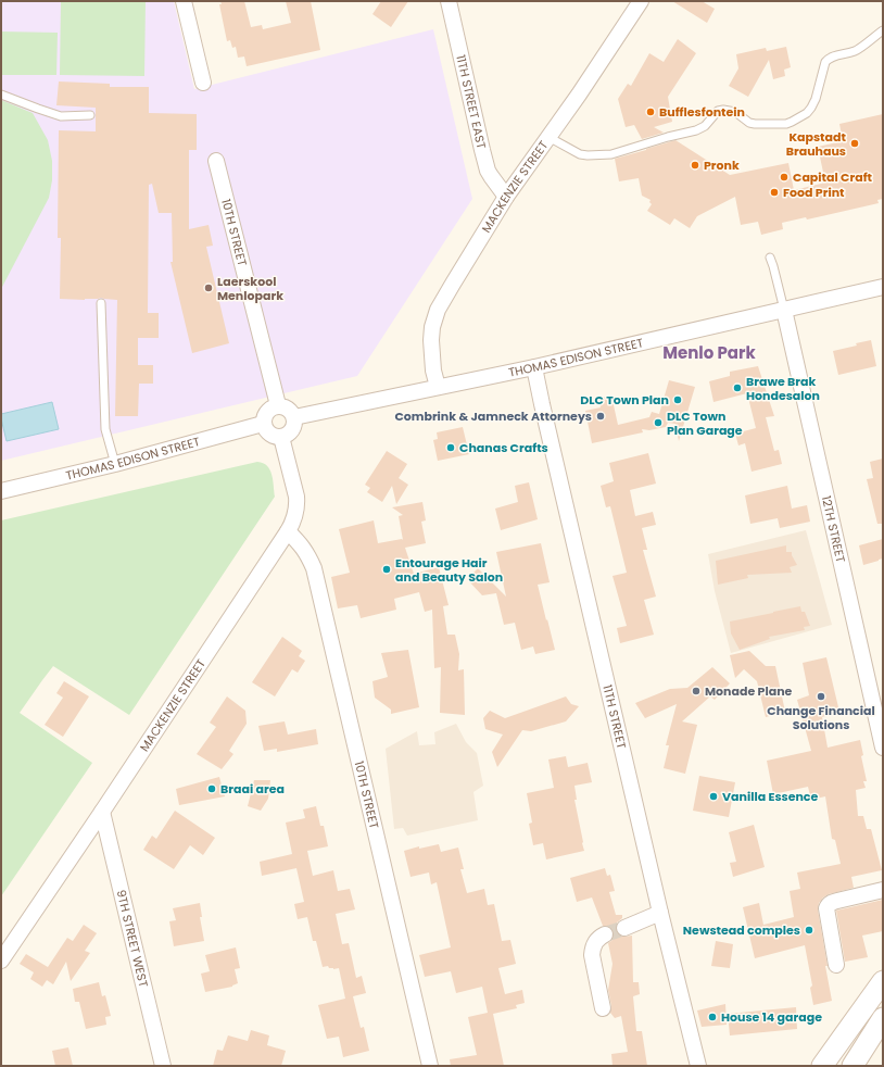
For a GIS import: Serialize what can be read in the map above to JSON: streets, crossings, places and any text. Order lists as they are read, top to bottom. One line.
{"streets":{"street":["11TH STREET EAST","MACKENZIE STREET","10TH STREET","THOMAS EDISON STREET","12TH STREET","11TH STREET","9TH STREET WEST"]},"crossings":[["11TH STREET EAST","MACKENZIE STREET"],["MACKENZIE STREET","10TH STREET"],["MACKENZIE STREET","THOMAS EDISON STREET"],["MACKENZIE STREET","9TH STREET WEST"],["10TH STREET","THOMAS EDISON STREET"],["THOMAS EDISON STREET","12TH STREET"],["THOMAS EDISON STREET","11TH STREET"]],"districts":["Menlo Park"],"places":["Bufflesfontein","Kapstadt Brauhaus","Pronk","Capital Craft","Food Print","Laerskool Menlopark","Brawe Brak Hondesalon","DLC Town Plan","Combrink & Jamneck Attorneys","DLC Town Plan Garage","Chanas Crafts","Entourage Hair and Beauty Salon","Monade Plane","Change Financial Solutions","Braai area","Vanilla Essence","Newstead comples","House 14 garage"]}
